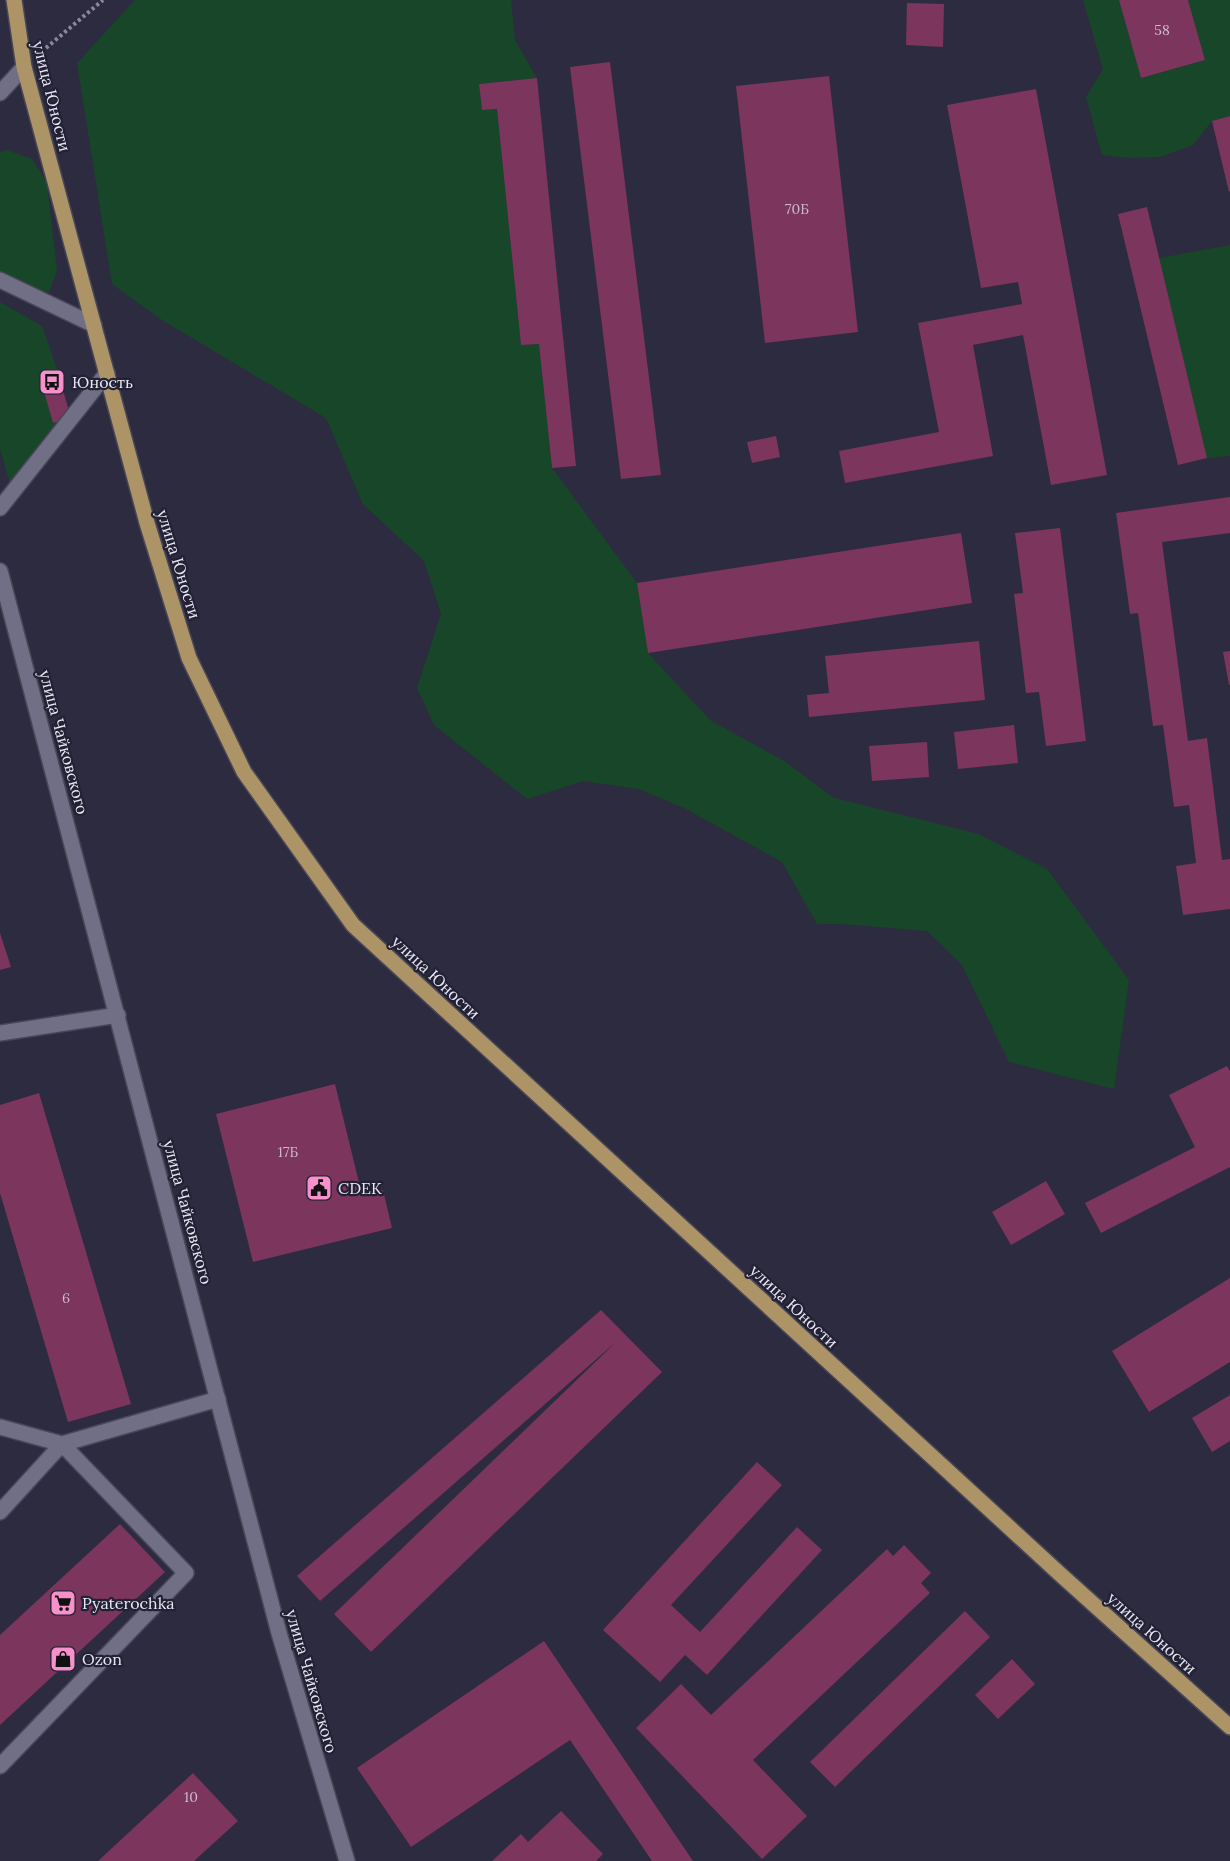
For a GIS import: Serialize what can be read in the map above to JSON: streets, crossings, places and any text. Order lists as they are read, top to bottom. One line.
{"streets":{"main road":["улица Юности"],"street":["улица Чайковского"]},"places":{"bus stop":["Юность"],"public building":["CDEK"],"supermarket":["Pyaterochka"],"shop":["Ozon"]},"house_numbers":["58","70Б","17Б","6","10"]}
